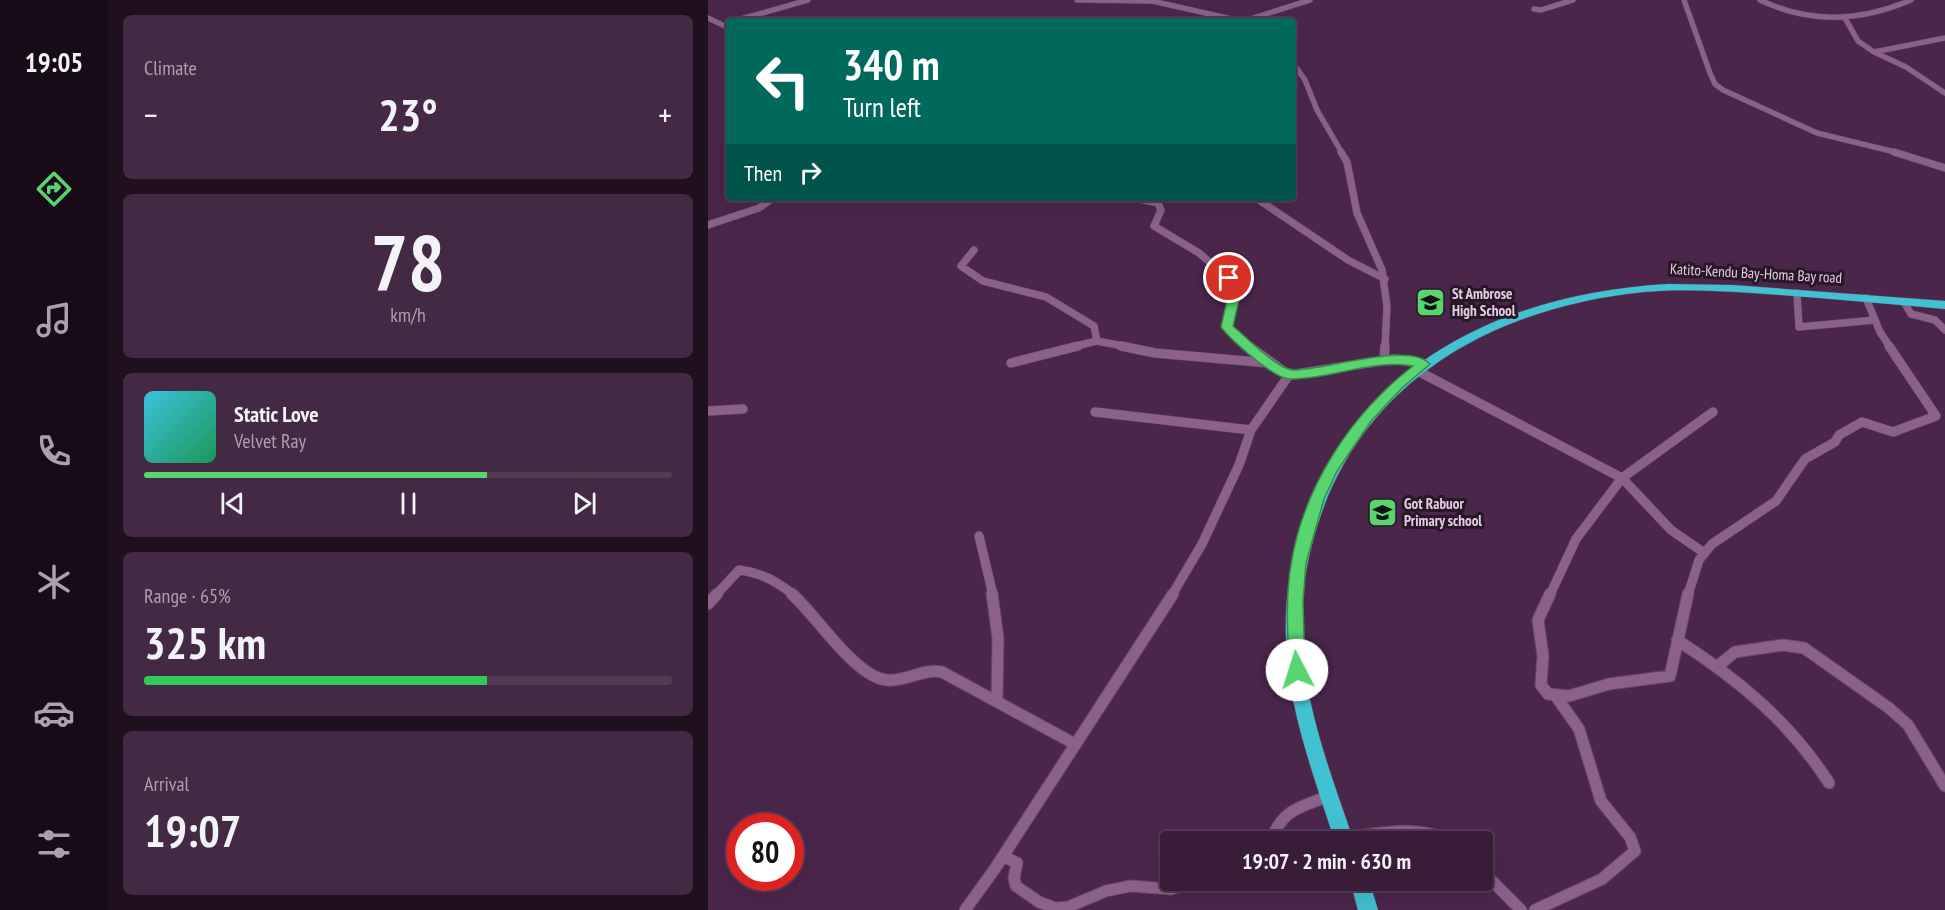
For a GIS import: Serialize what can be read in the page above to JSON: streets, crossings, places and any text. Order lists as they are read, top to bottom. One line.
{"streets":{"highway":["Katito-Kendu Bay-Homa Bay road"]},"places":{"school or university":["St Ambrose High School","Got Rabuor Primary school"]},"page":{"tabs":"19:05","tile":["Climate",["78","km/h"],["Range · 65%","325 km"],["Arrival","19:07"]],"turn":["340 m","Turn left"],"heat":["−","23°","+"],"then":"Then","song":["Static Love","Velvet Ray"],"limit":"80","trip":"19:07 · 2 min · 630 m"}}
